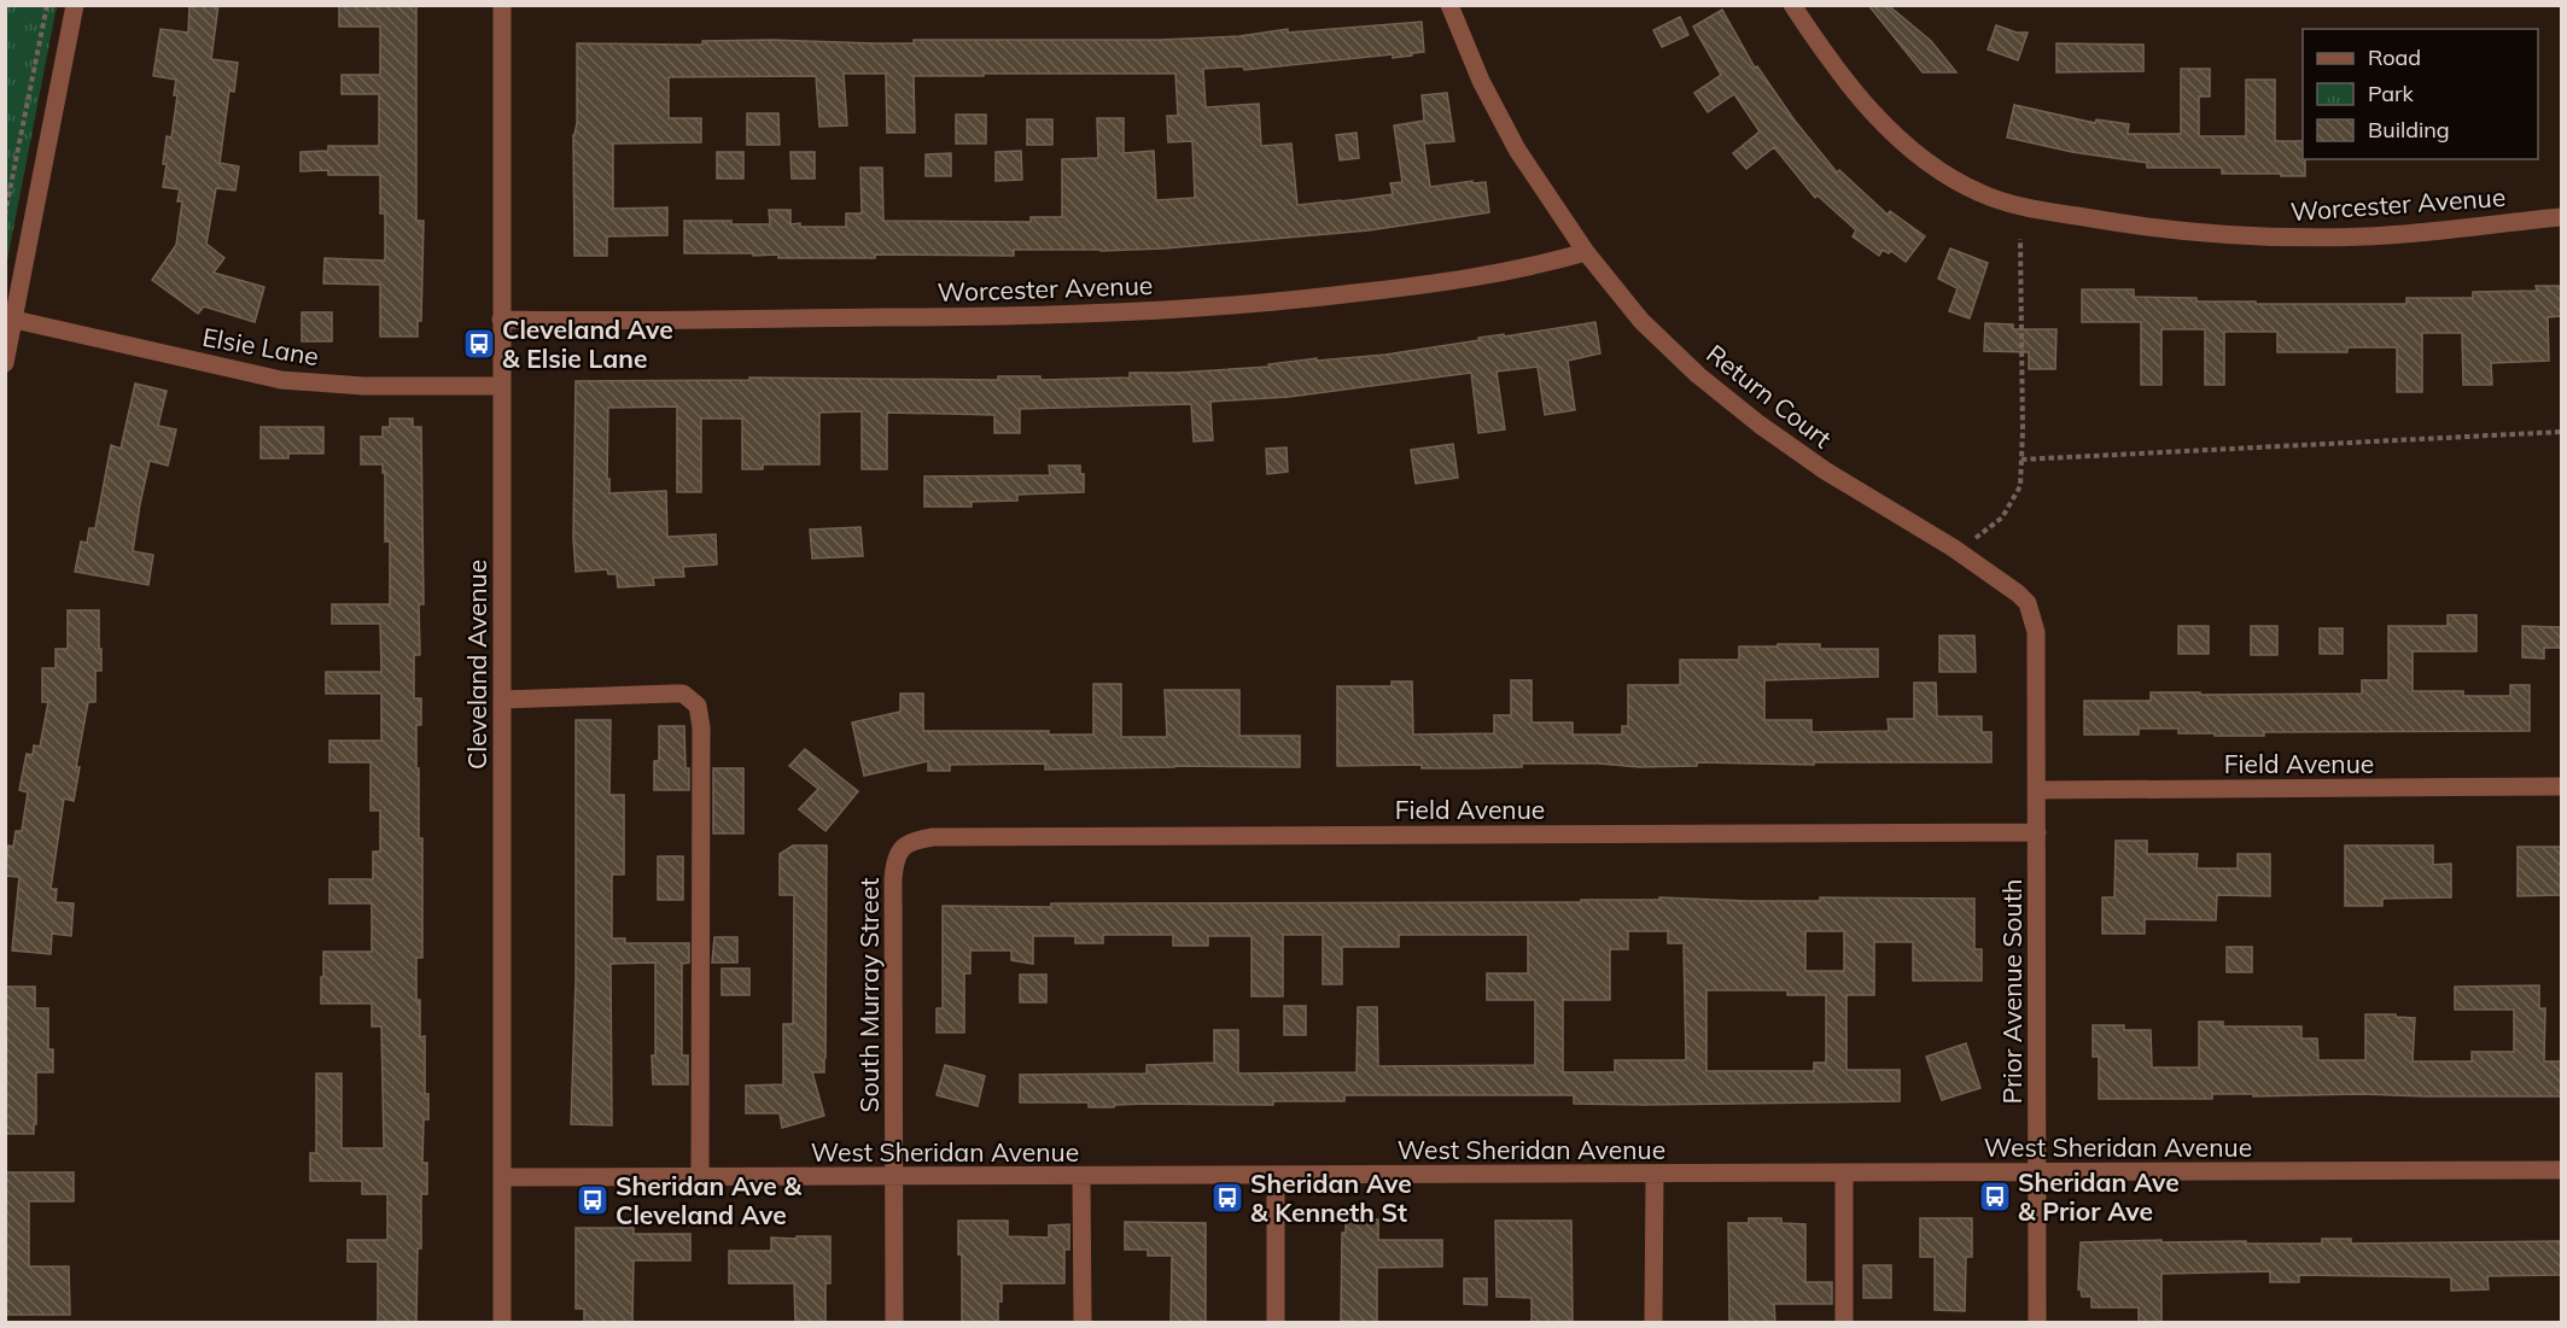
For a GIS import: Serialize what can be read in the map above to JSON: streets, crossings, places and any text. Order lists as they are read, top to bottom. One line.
{"streets":{"street":["Worcester Avenue","Elsie Lane","Return Court","Cleveland Avenue","Field Avenue","Prior Avenue South","South Murray Street","West Sheridan Avenue"]},"crossings":[["Worcester Avenue","Return Court"],["Worcester Avenue","Cleveland Avenue"],["Elsie Lane","Cleveland Avenue"],["Return Court","Field Avenue"],["Return Court","Prior Avenue South"],["Cleveland Avenue","West Sheridan Avenue"],["Field Avenue","Prior Avenue South"],["Field Avenue","South Murray Street"],["Prior Avenue South","West Sheridan Avenue"],["South Murray Street","West Sheridan Avenue"]],"places":{"bus stop":["Cleveland Ave & Elsie Lane","Sheridan Ave & Prior Ave","Sheridan Ave & Kenneth St","Sheridan Ave & Cleveland Ave"]},"legend":["Road","Park","Building"]}
